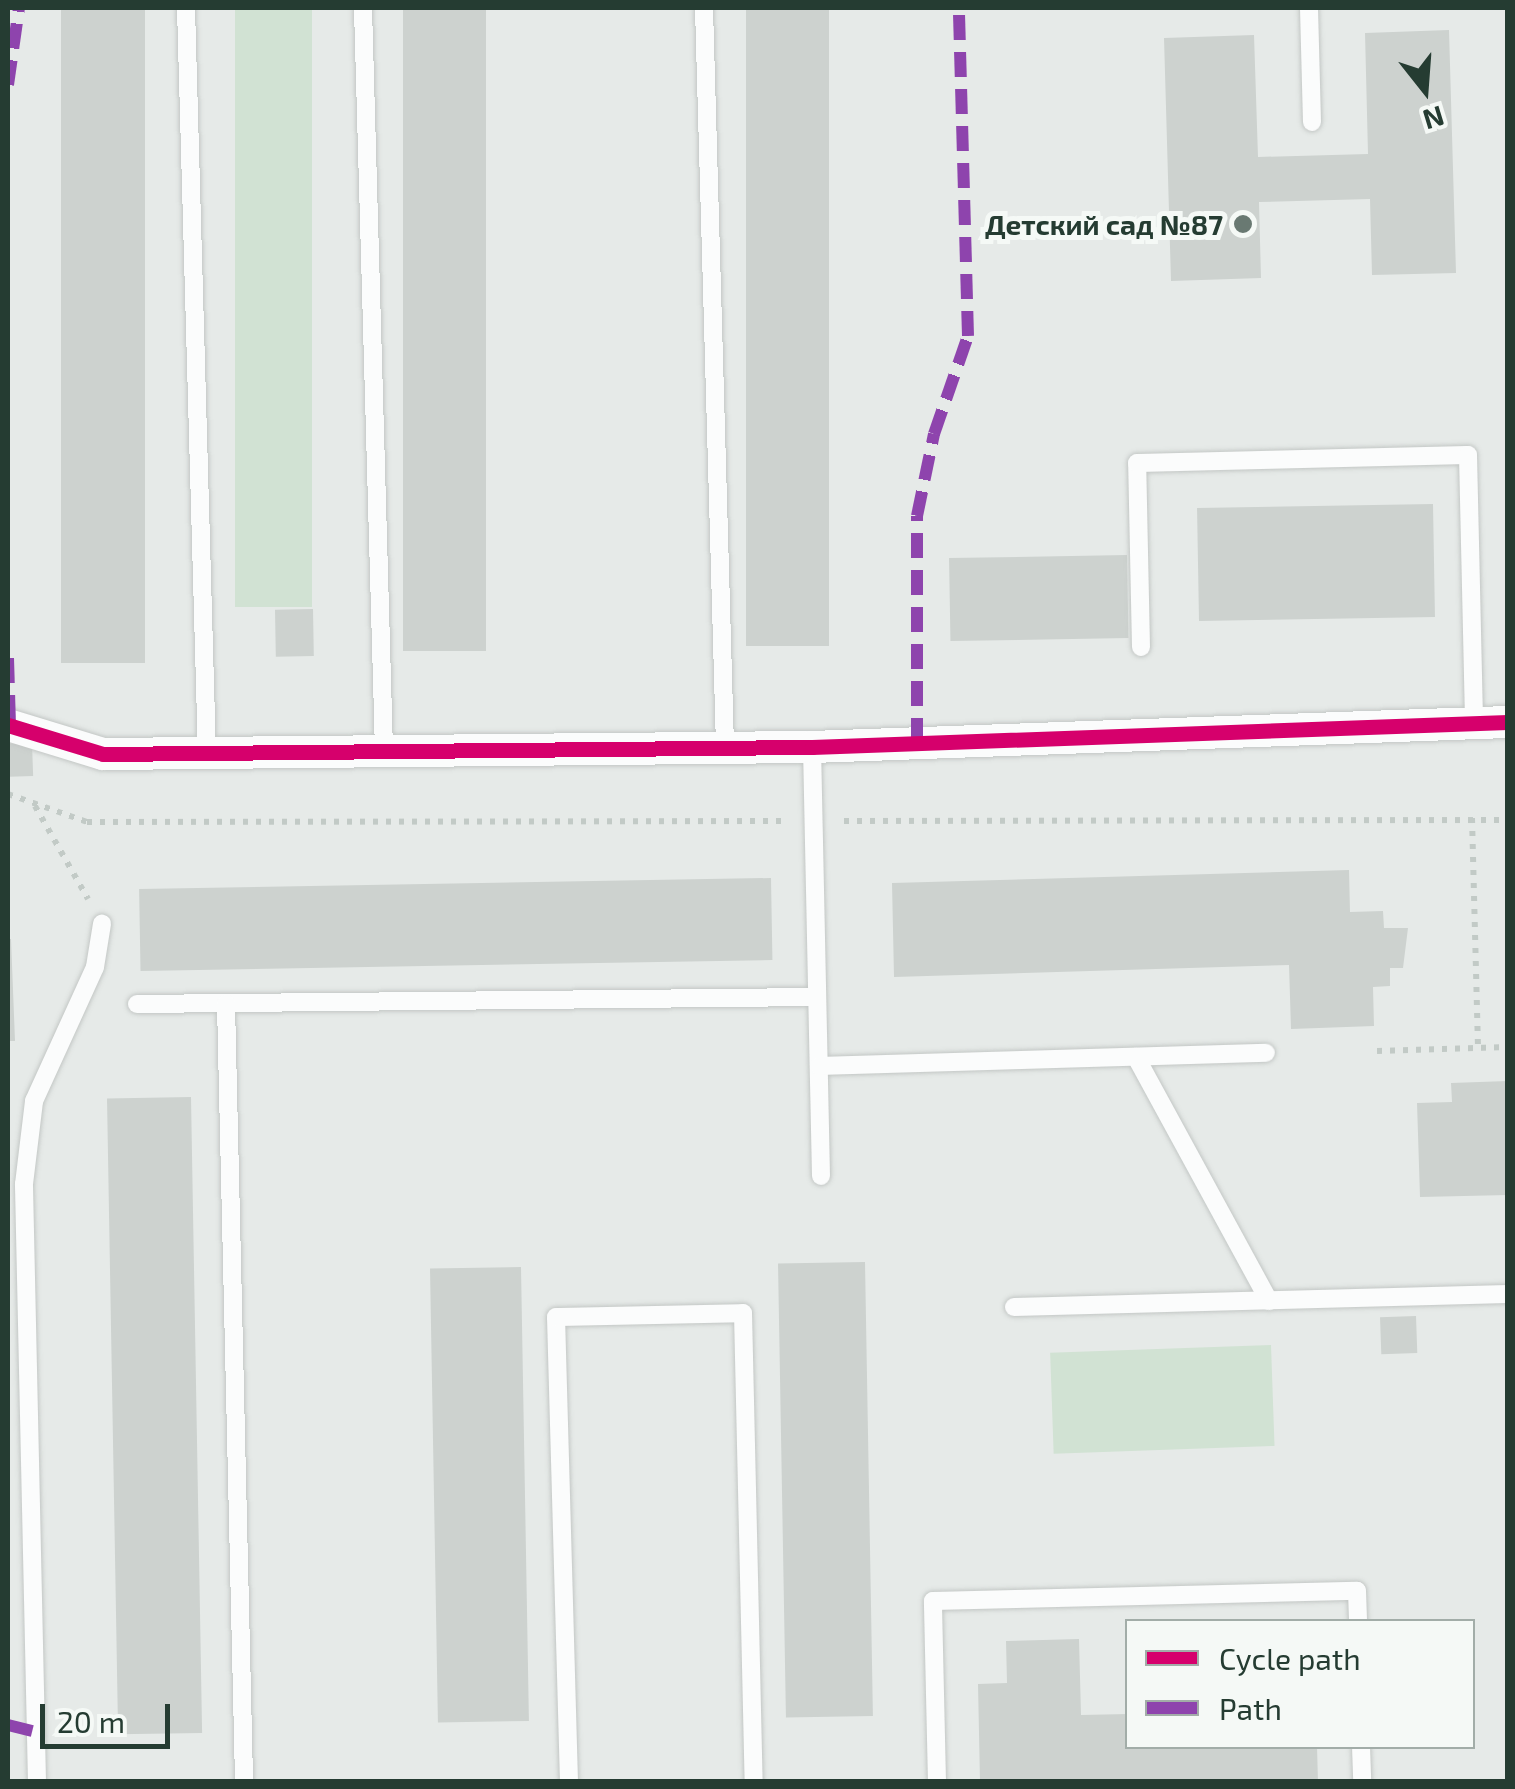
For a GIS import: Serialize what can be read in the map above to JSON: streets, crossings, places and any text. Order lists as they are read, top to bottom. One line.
{"places":["Детский сад №87"],"legend":["Cycle path","Path"],"scale_bar":"20 m","north":"bottom"}
